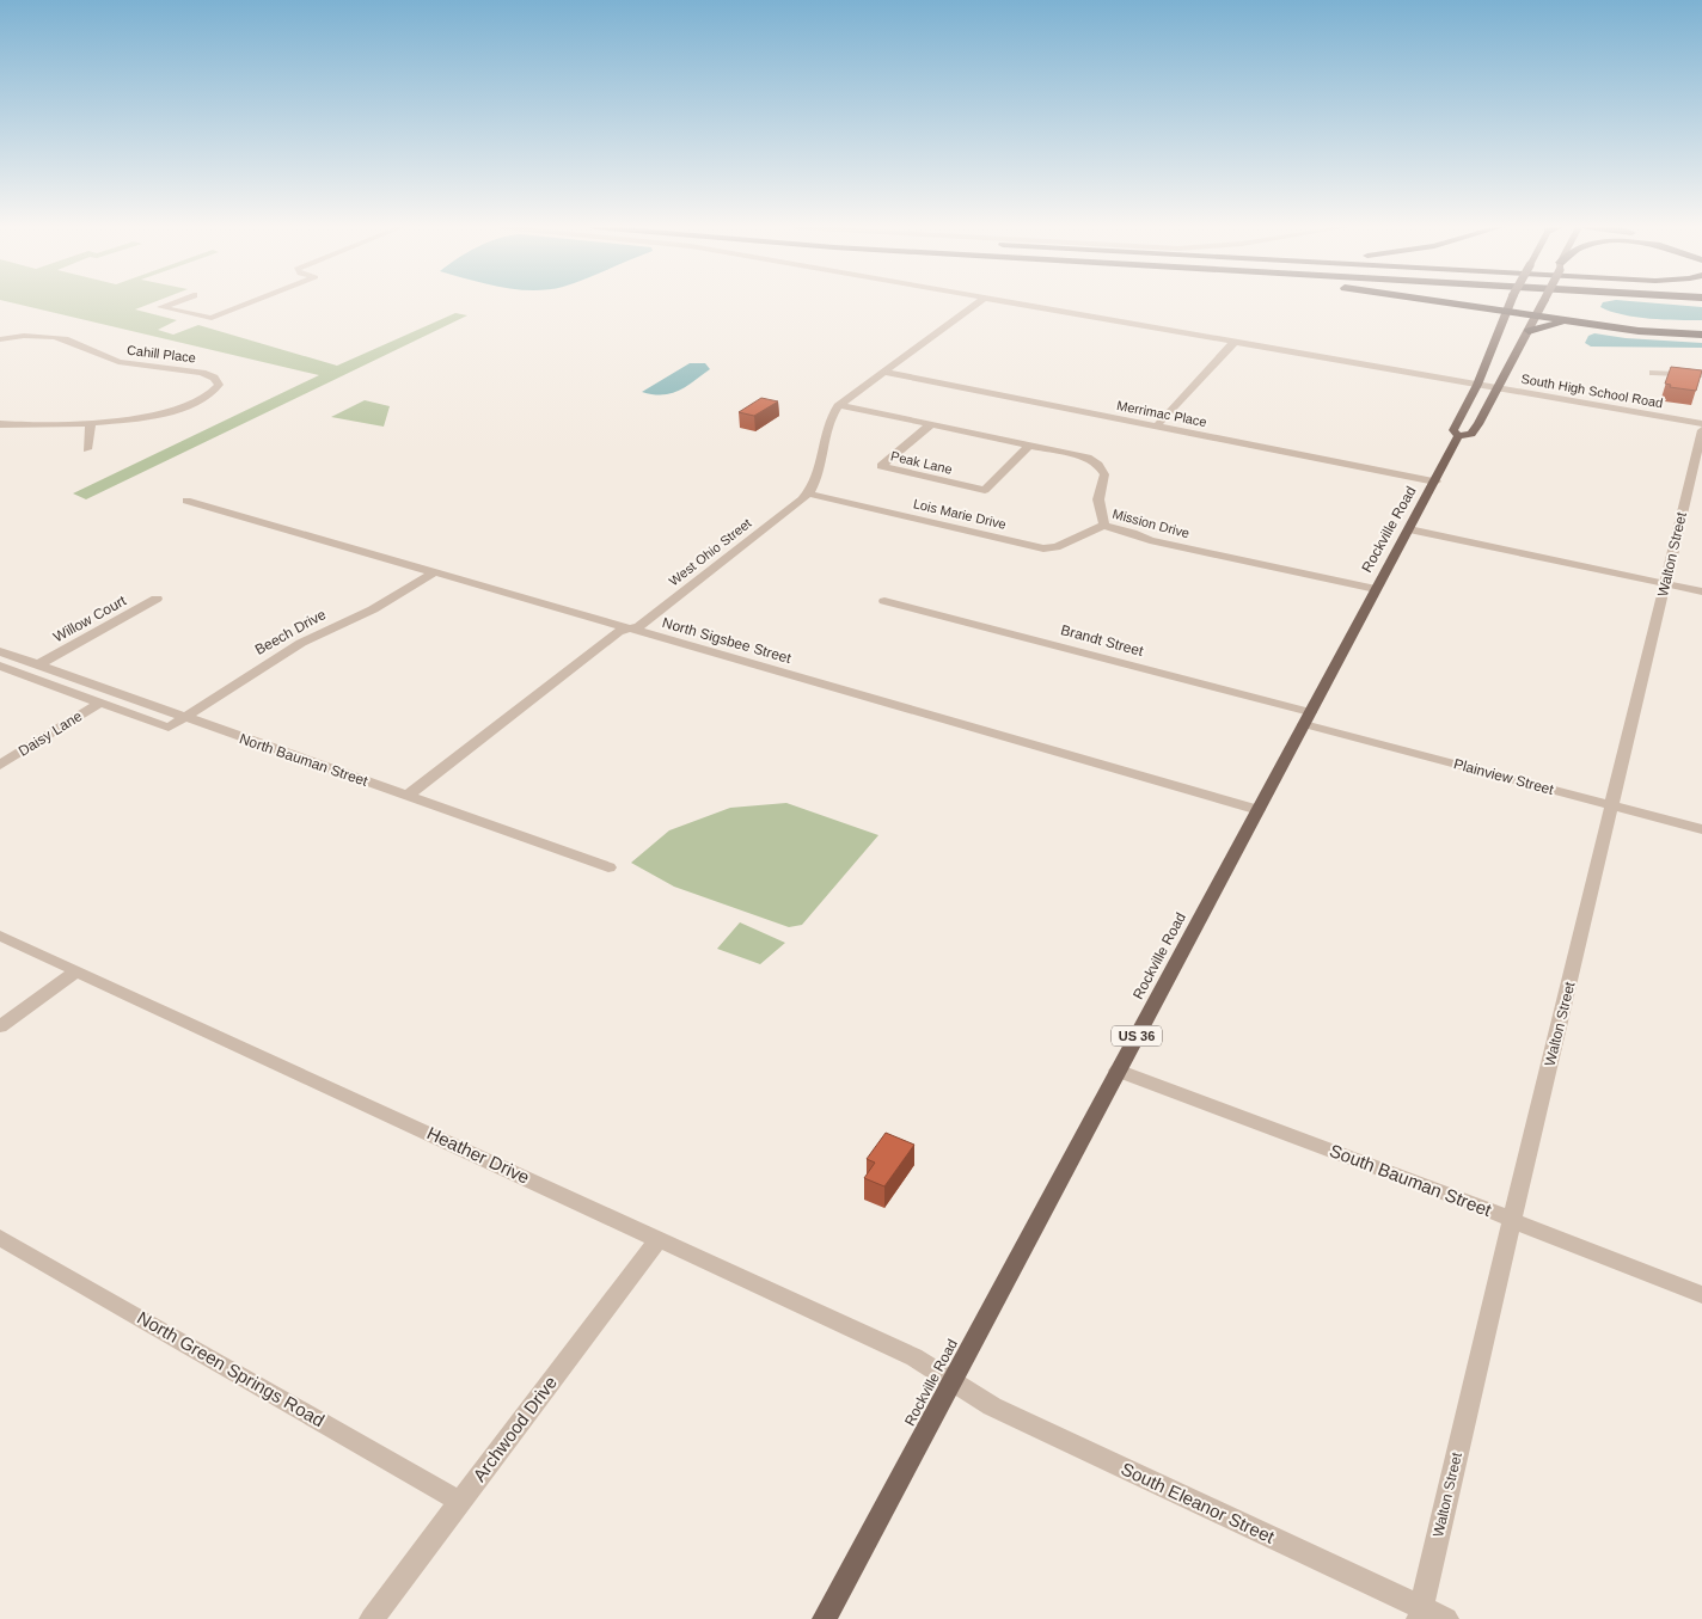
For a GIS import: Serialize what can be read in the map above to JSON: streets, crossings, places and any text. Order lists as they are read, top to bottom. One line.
{"streets":{"main road":["Rockville Road","US 36"],"street":["Cahill Place","South High School Road","Merrimac Place","Peak Lane","Lois Marie Drive","Mission Drive","West Ohio Street","Walton Street","Willow Court","Beech Drive","North Sigsbee Street","Brandt Street","Daisy Lane","North Bauman Street","Plainview Street","Heather Drive","South Bauman Street","North Green Springs Road","Archwood Drive","South Eleanor Street"]},"crossings":[["South High School Road","Rockville Road"],["Merrimac Place","Rockville Road"],["Merrimac Place","West Ohio Street"],["Peak Lane","Mission Drive"],["Lois Marie Drive","Mission Drive"],["Lois Marie Drive","West Ohio Street"],["Mission Drive","Rockville Road"],["Mission Drive","West Ohio Street"],["Rockville Road","North Sigsbee Street"],["Rockville Road","Brandt Street"],["Rockville Road","Plainview Street"],["Rockville Road","Heather Drive"],["Rockville Road","South Bauman Street"],["Rockville Road","South Eleanor Street"],["West Ohio Street","North Sigsbee Street"],["West Ohio Street","North Bauman Street"],["Walton Street","Plainview Street"],["Walton Street","South Bauman Street"],["Walton Street","South Eleanor Street"],["Willow Court","North Bauman Street"],["Beech Drive","North Sigsbee Street"],["Beech Drive","Daisy Lane"],["Beech Drive","North Bauman Street"],["Brandt Street","Plainview Street"],["Heather Drive","Archwood Drive"],["Heather Drive","South Eleanor Street"],["North Green Springs Road","Archwood Drive"]]}
